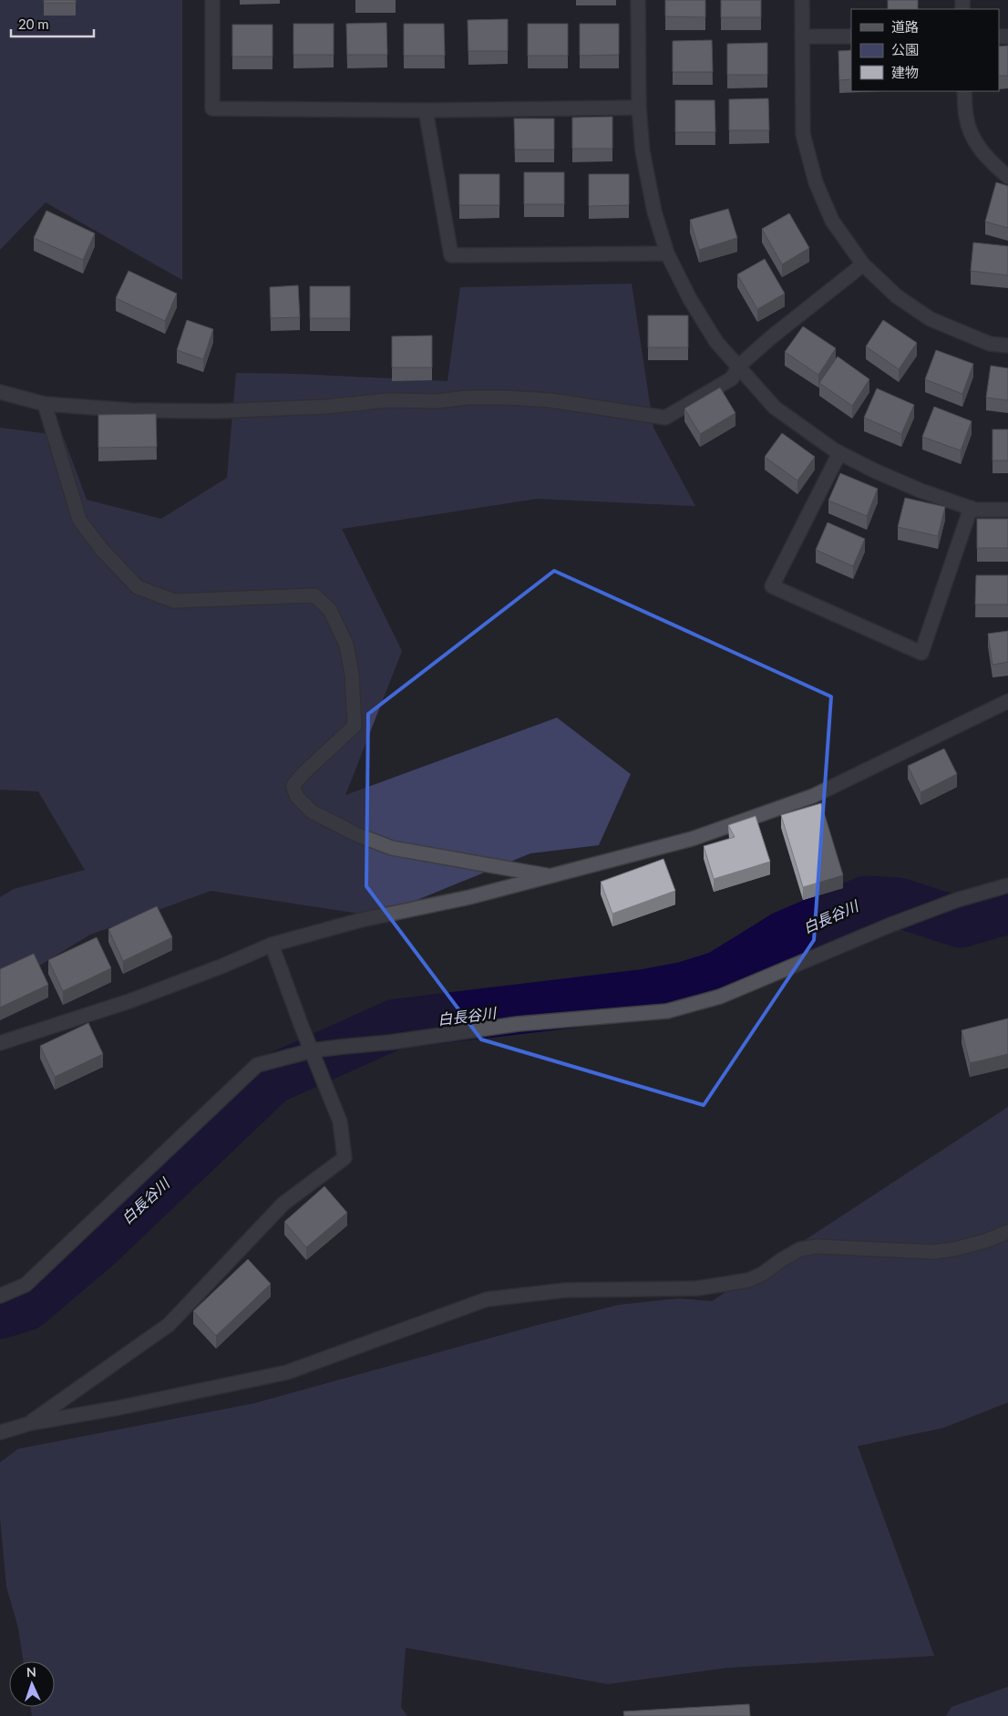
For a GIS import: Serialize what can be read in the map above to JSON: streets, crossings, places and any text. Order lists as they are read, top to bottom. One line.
{"water":["白長谷川"],"legend":["道路","公園","建物"],"scale_bar":"20 m","north":"top"}
